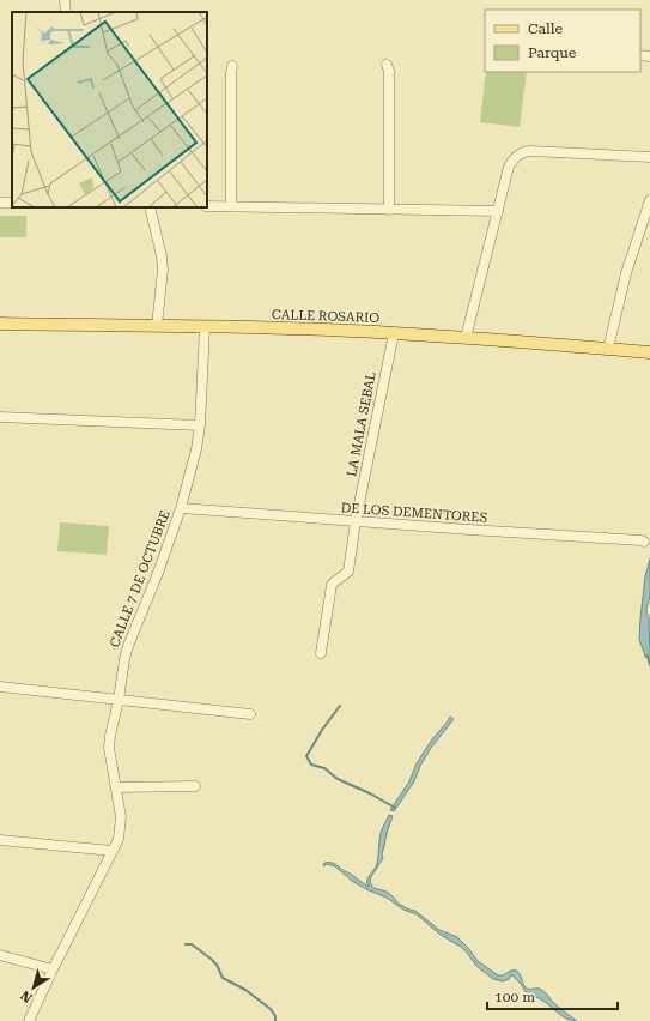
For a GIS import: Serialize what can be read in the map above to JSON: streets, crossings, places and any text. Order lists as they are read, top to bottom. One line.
{"streets":{"main road":["CALLE ROSARIO"],"street":["LA MALA SEBAL","DE LOS DEMENTORES","CALLE 7 DE OCTUBRE"]},"crossings":[["CALLE ROSARIO","LA MALA SEBAL"],["CALLE ROSARIO","CALLE 7 DE OCTUBRE"],["LA MALA SEBAL","DE LOS DEMENTORES"],["DE LOS DEMENTORES","CALLE 7 DE OCTUBRE"]],"legend":["Calle","Parque"],"scale_bar":"100 m","north":"bottom left"}
